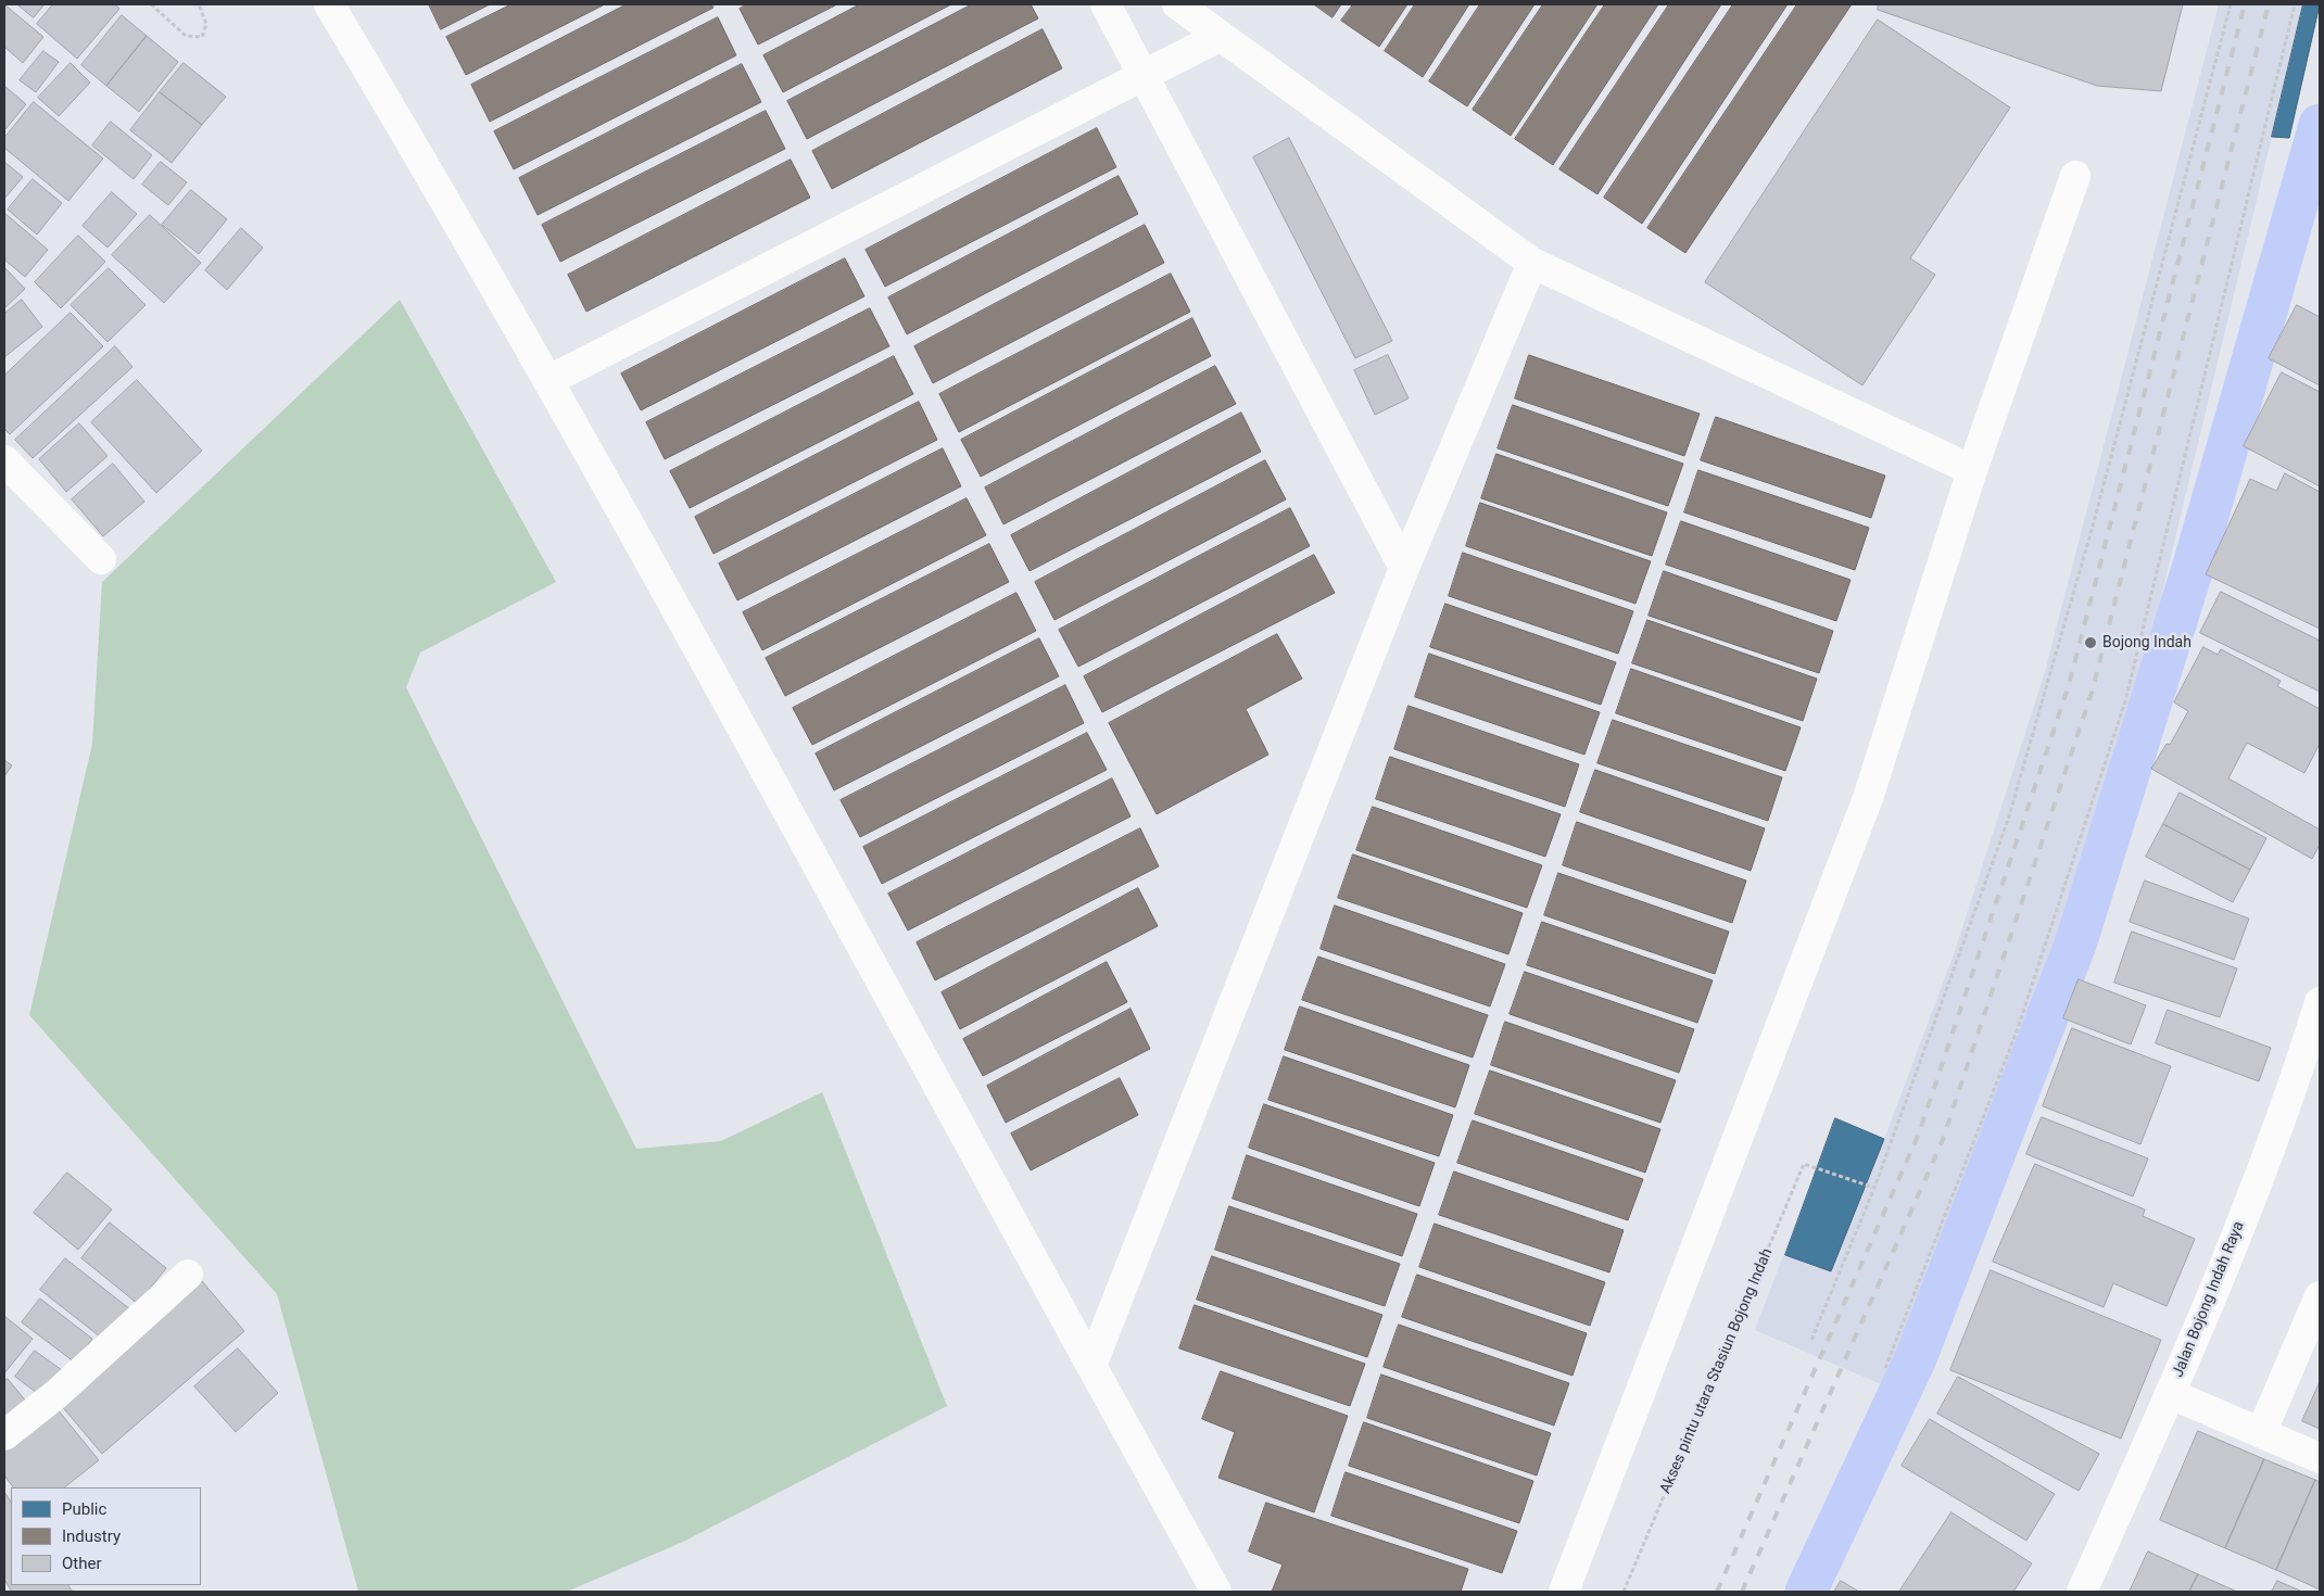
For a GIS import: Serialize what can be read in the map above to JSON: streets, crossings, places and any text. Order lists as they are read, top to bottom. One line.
{"streets":{"street":["Jalan Bojong Indah Raya"],"path":["Akses pintu utara Stasiun Bojong Indah"]},"places":["Bojong Indah"],"legend":["Public","Industry","Other"]}
